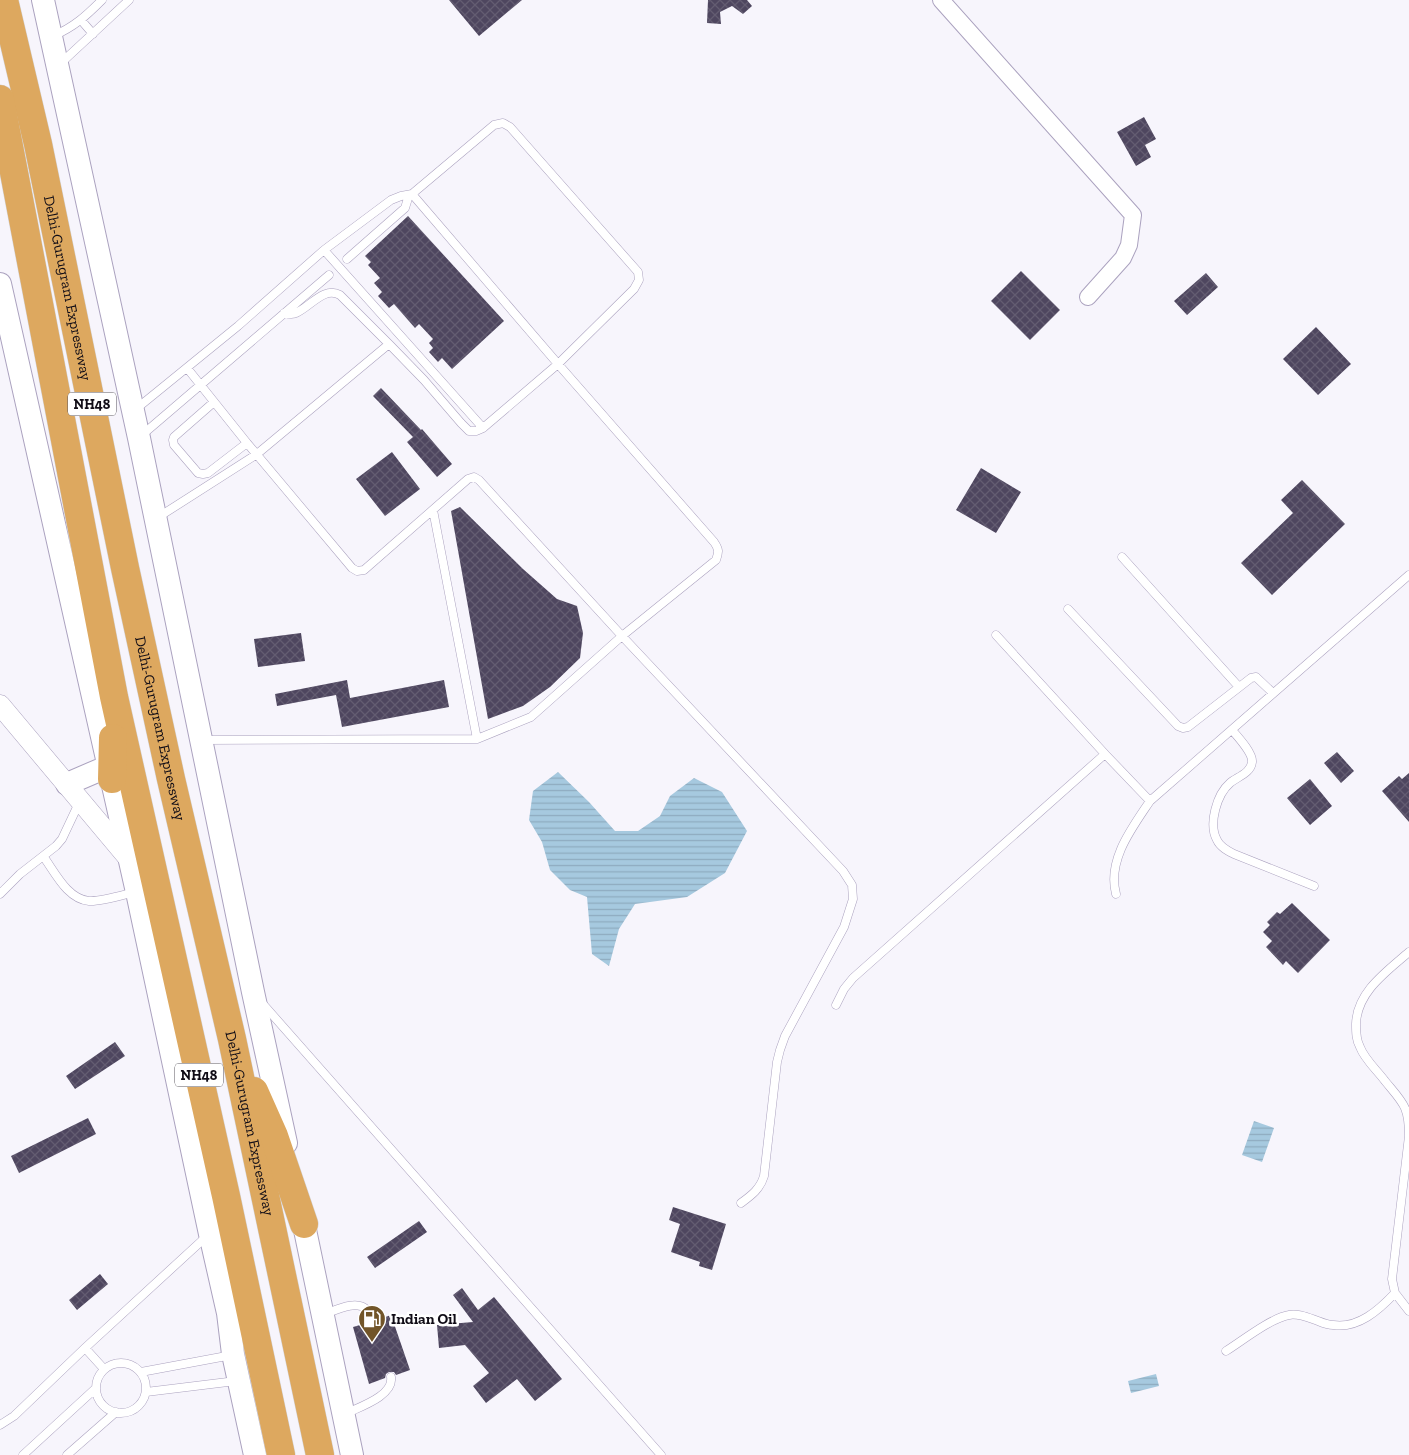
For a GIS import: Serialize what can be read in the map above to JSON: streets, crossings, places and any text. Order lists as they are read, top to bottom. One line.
{"streets":{"highway":["Delhi-Gurugram Expressway","NH48"]},"places":{"fuel station":["Indian Oil"]}}
